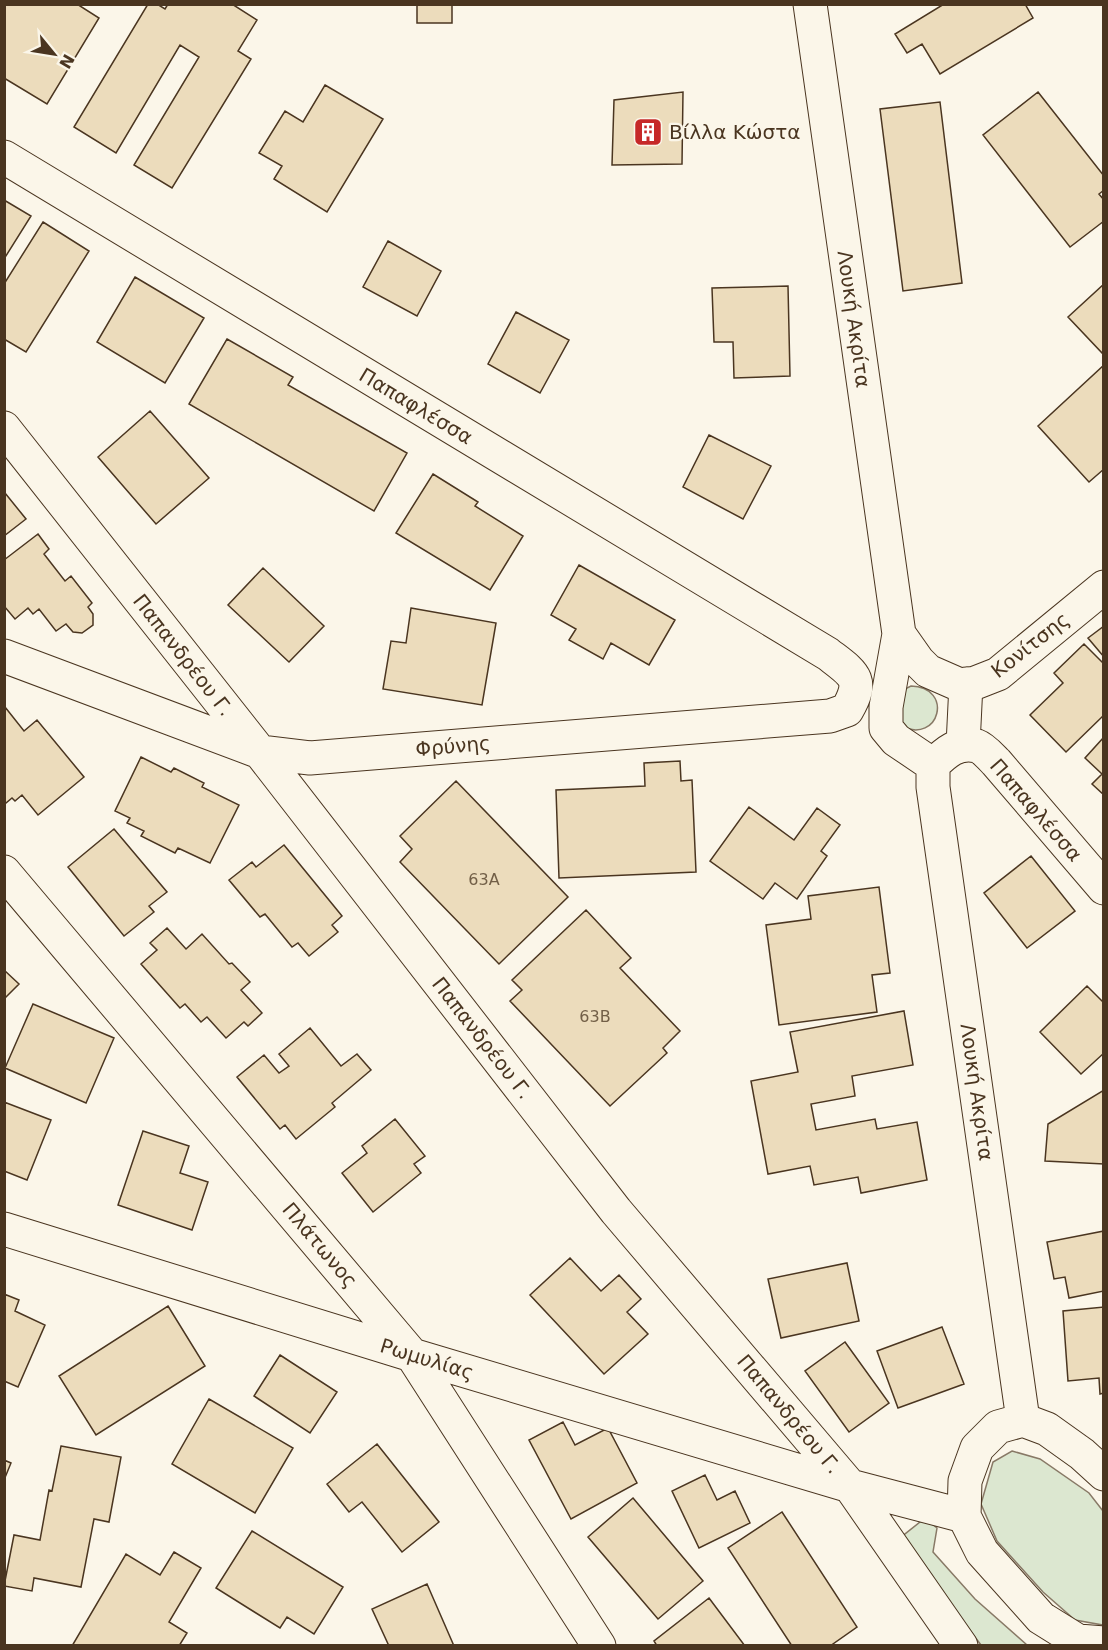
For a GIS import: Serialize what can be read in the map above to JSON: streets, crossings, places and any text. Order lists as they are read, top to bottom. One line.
{"streets":{"street":["Λουκή Ακρίτα","Παπαφλέσσα","Κονίτσης","Παπανδρέου Γ.","Φρύνης","Πλάτωνος","Ρωμυλίας"]},"crossings":[["Λουκή Ακρίτα","Κονίτσης"],["Παπαφλέσσα","Φρύνης"],["Παπανδρέου Γ.","Φρύνης"],["Παπανδρέου Γ.","Ρωμυλίας"],["Πλάτωνος","Ρωμυλίας"]],"places":{"building":["Βίλλα Κώστα"]},"house_numbers":["63Α","63Β"],"north":"bottom right"}
